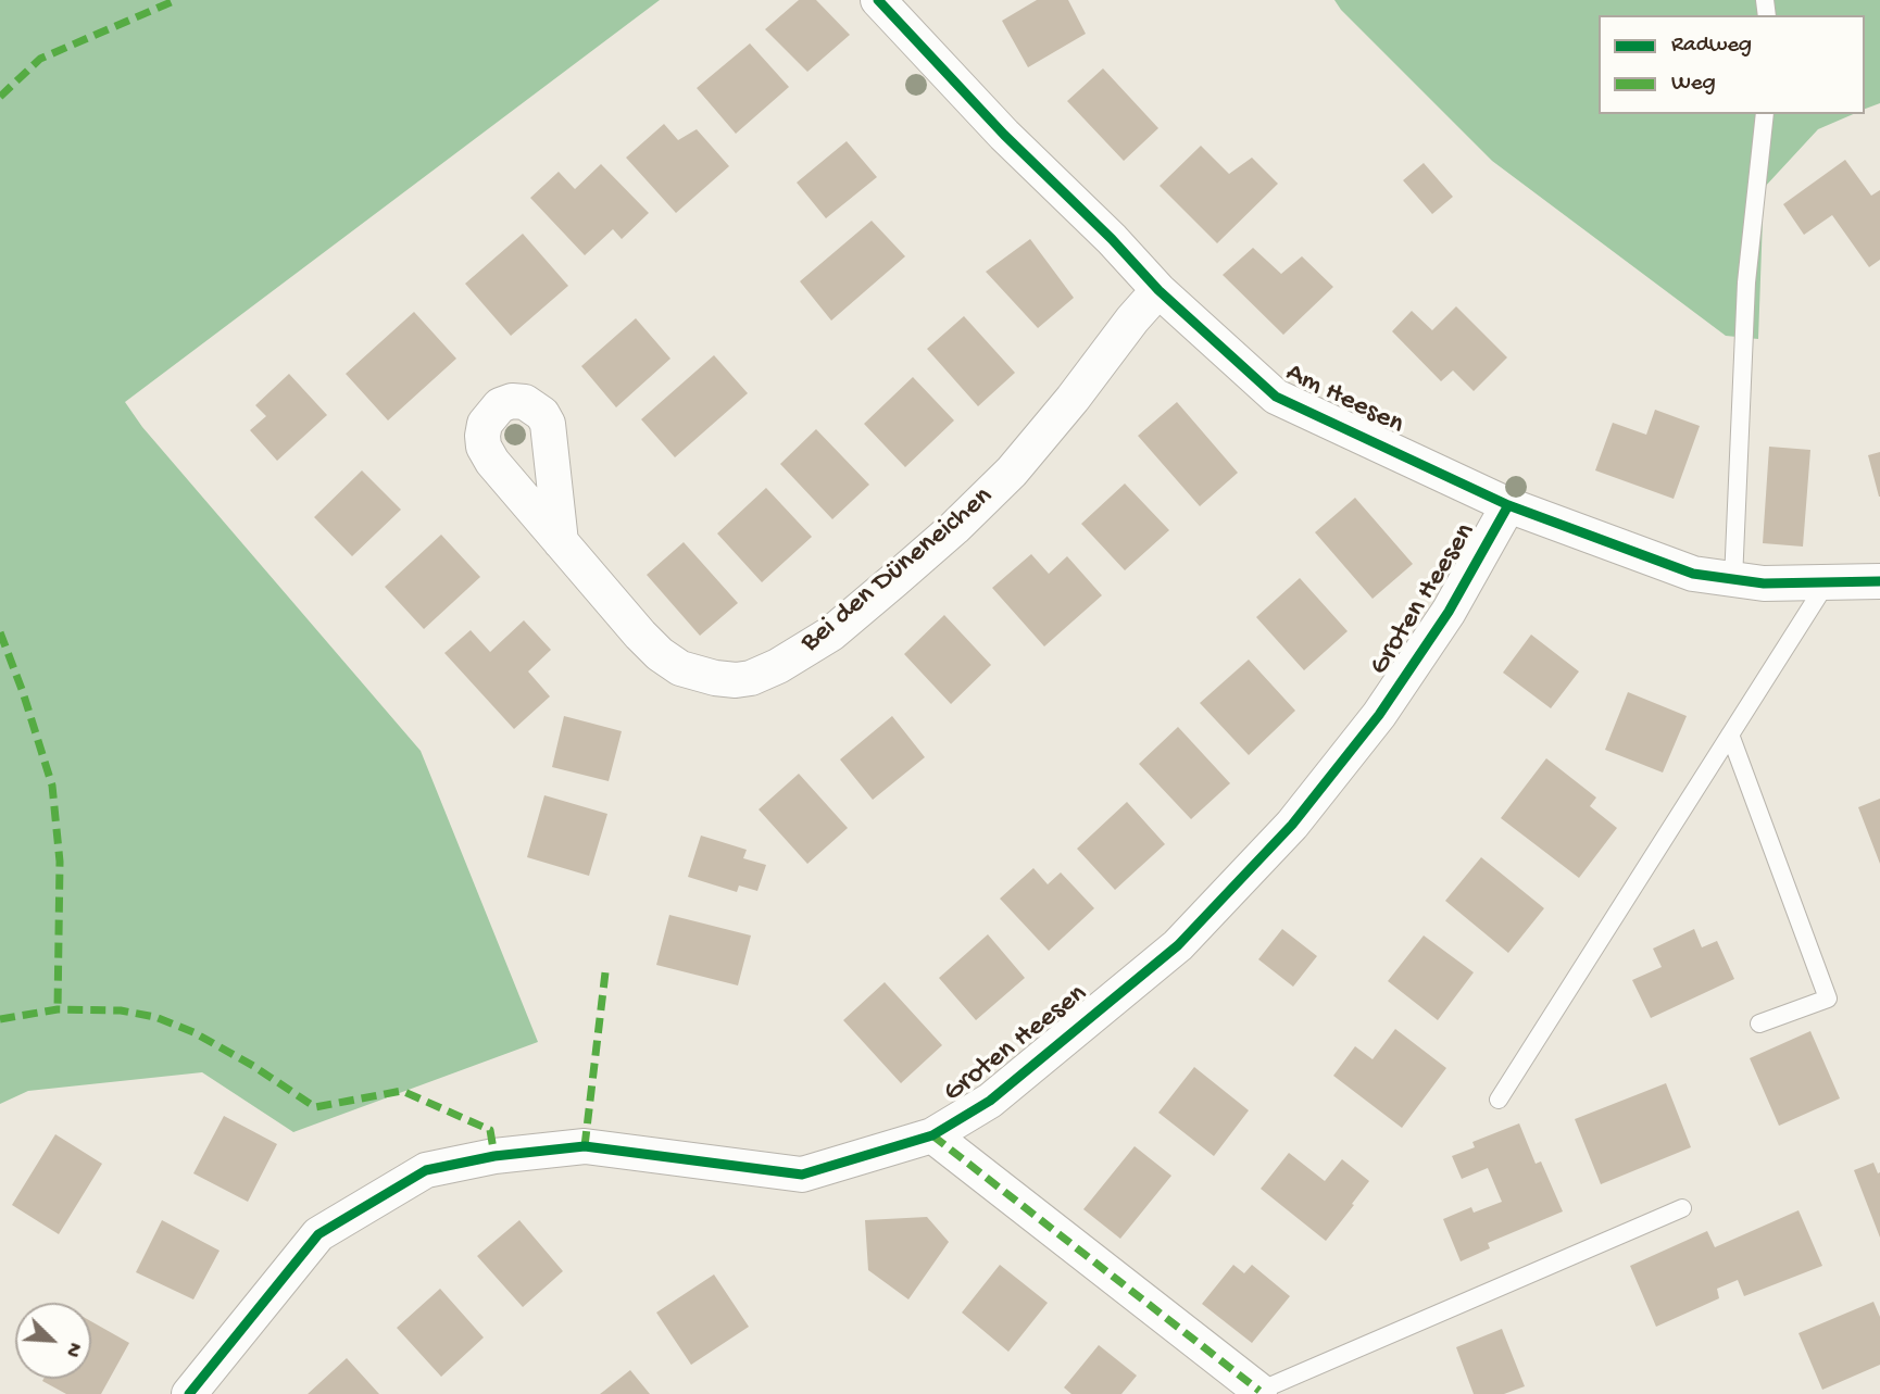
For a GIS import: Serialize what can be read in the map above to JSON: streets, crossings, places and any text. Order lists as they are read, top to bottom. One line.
{"streets":{"street":["Am Heesen","Bei den Düneneichen","Groten Heesen"]},"crossings":[["Am Heesen","Bei den Düneneichen"],["Am Heesen","Groten Heesen"]],"legend":["Radweg","Weg"],"north":"bottom right"}
